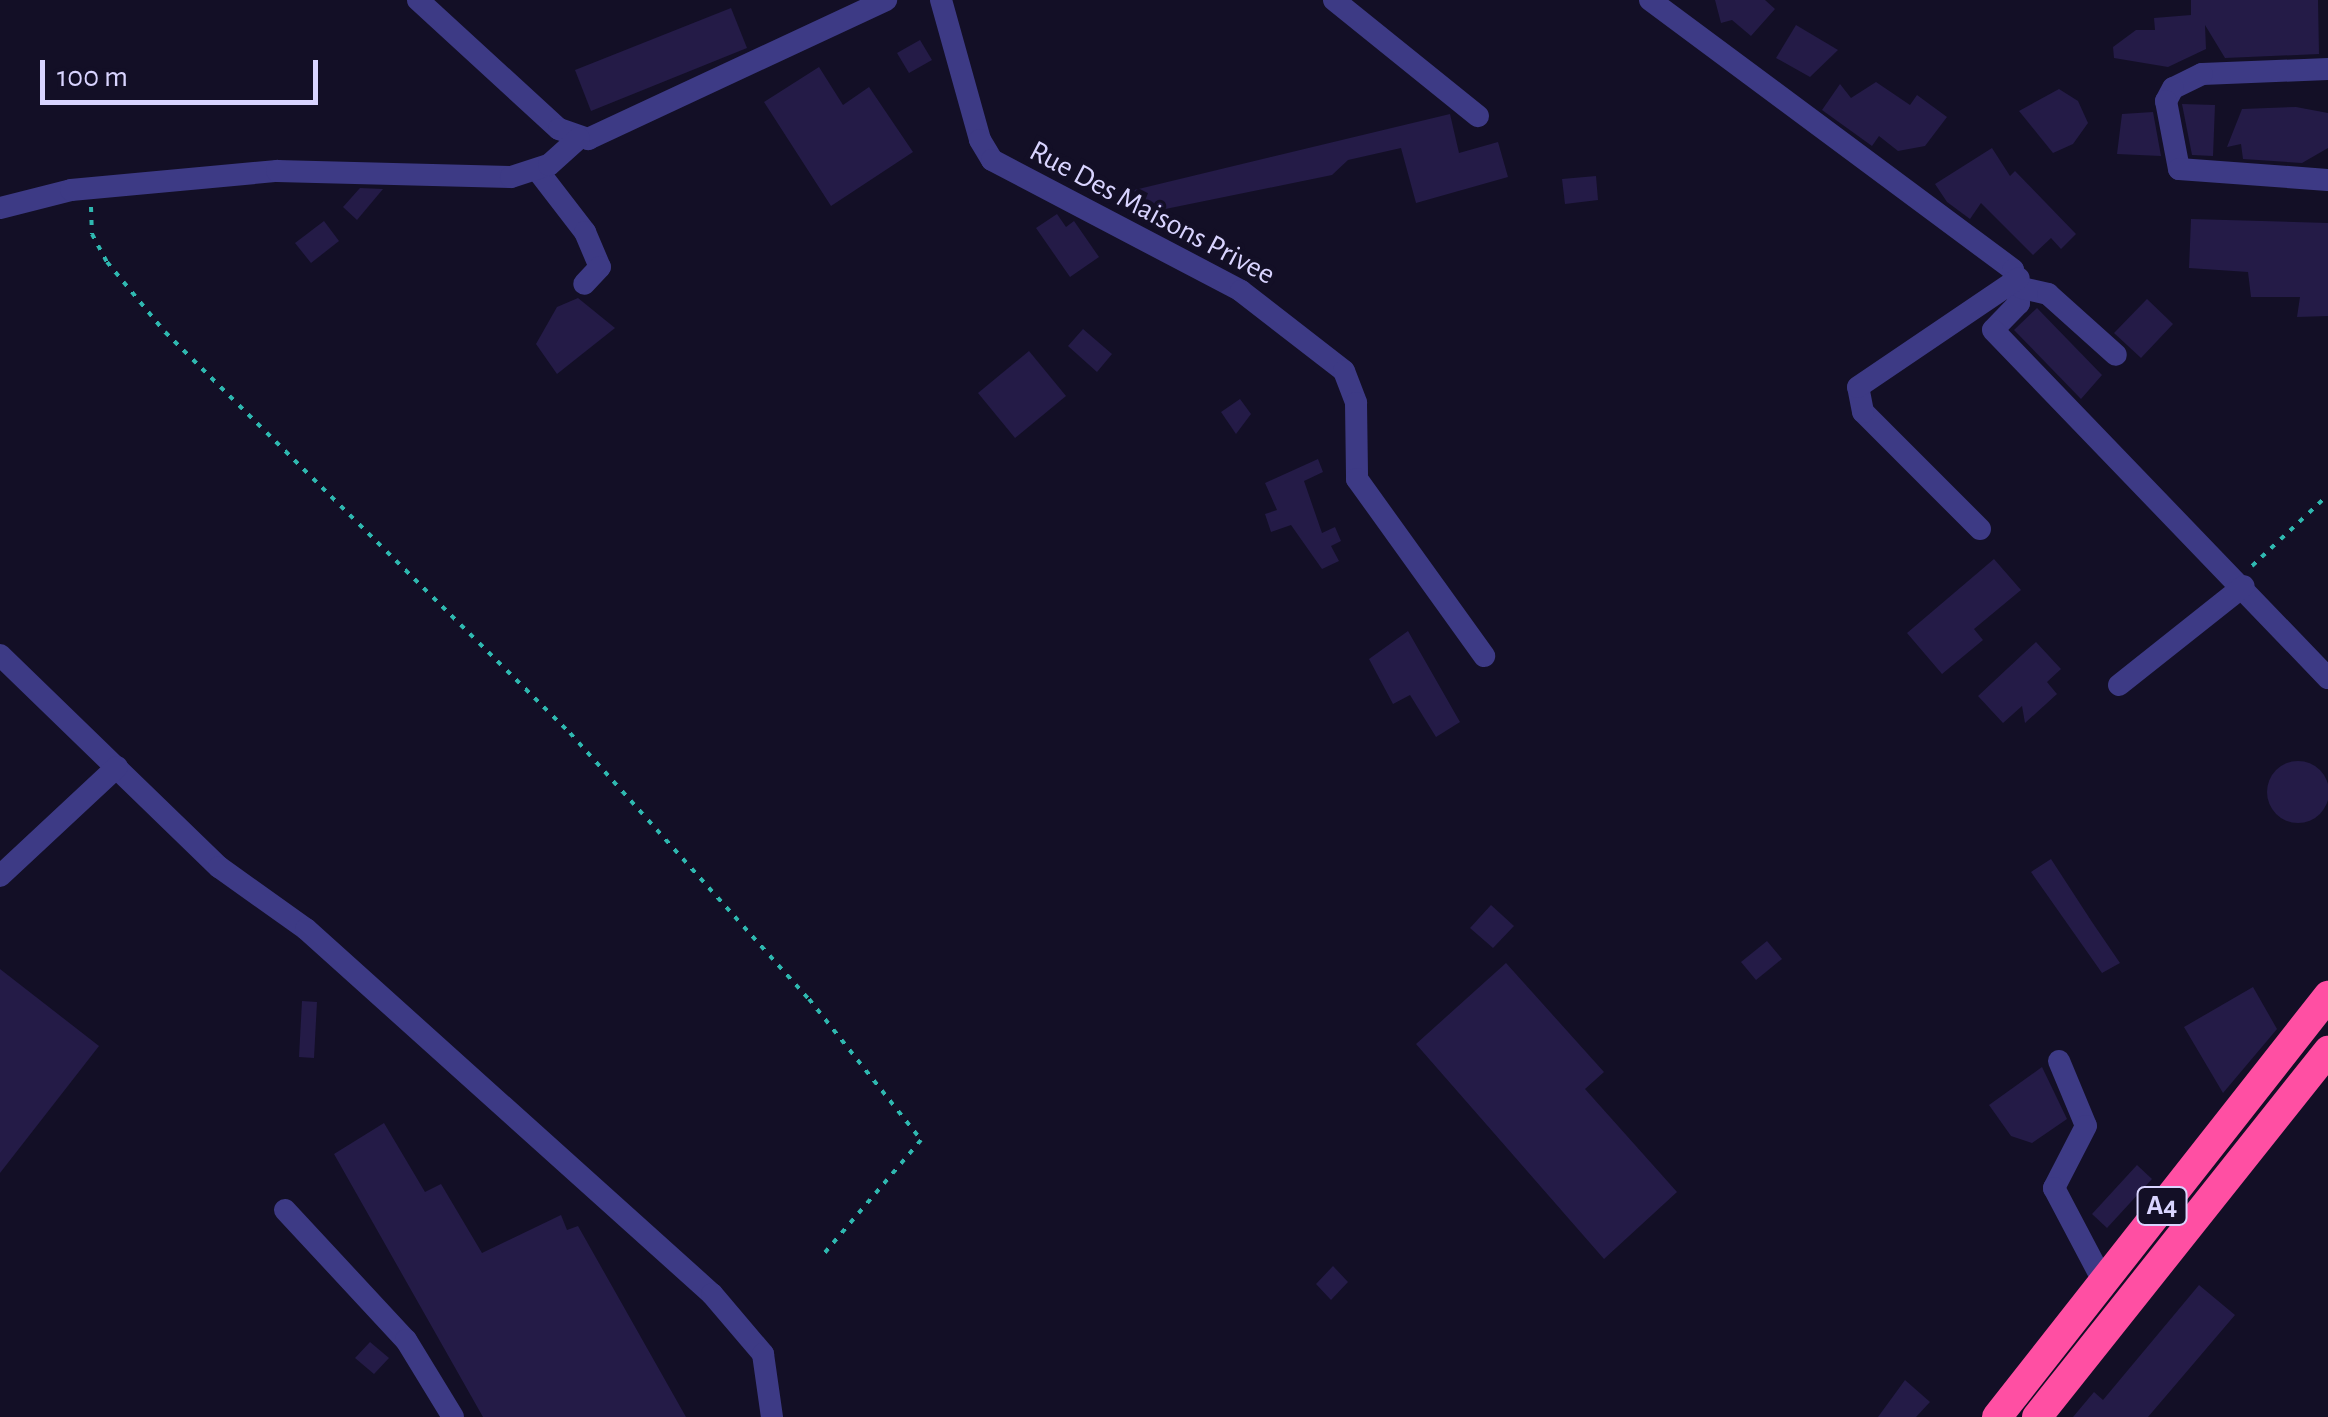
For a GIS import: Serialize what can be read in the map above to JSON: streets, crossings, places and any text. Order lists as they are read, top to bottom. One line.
{"streets":{"highway":["A4"],"street":["Rue Des Maisons Privee"]},"scale_bar":"100 m"}
